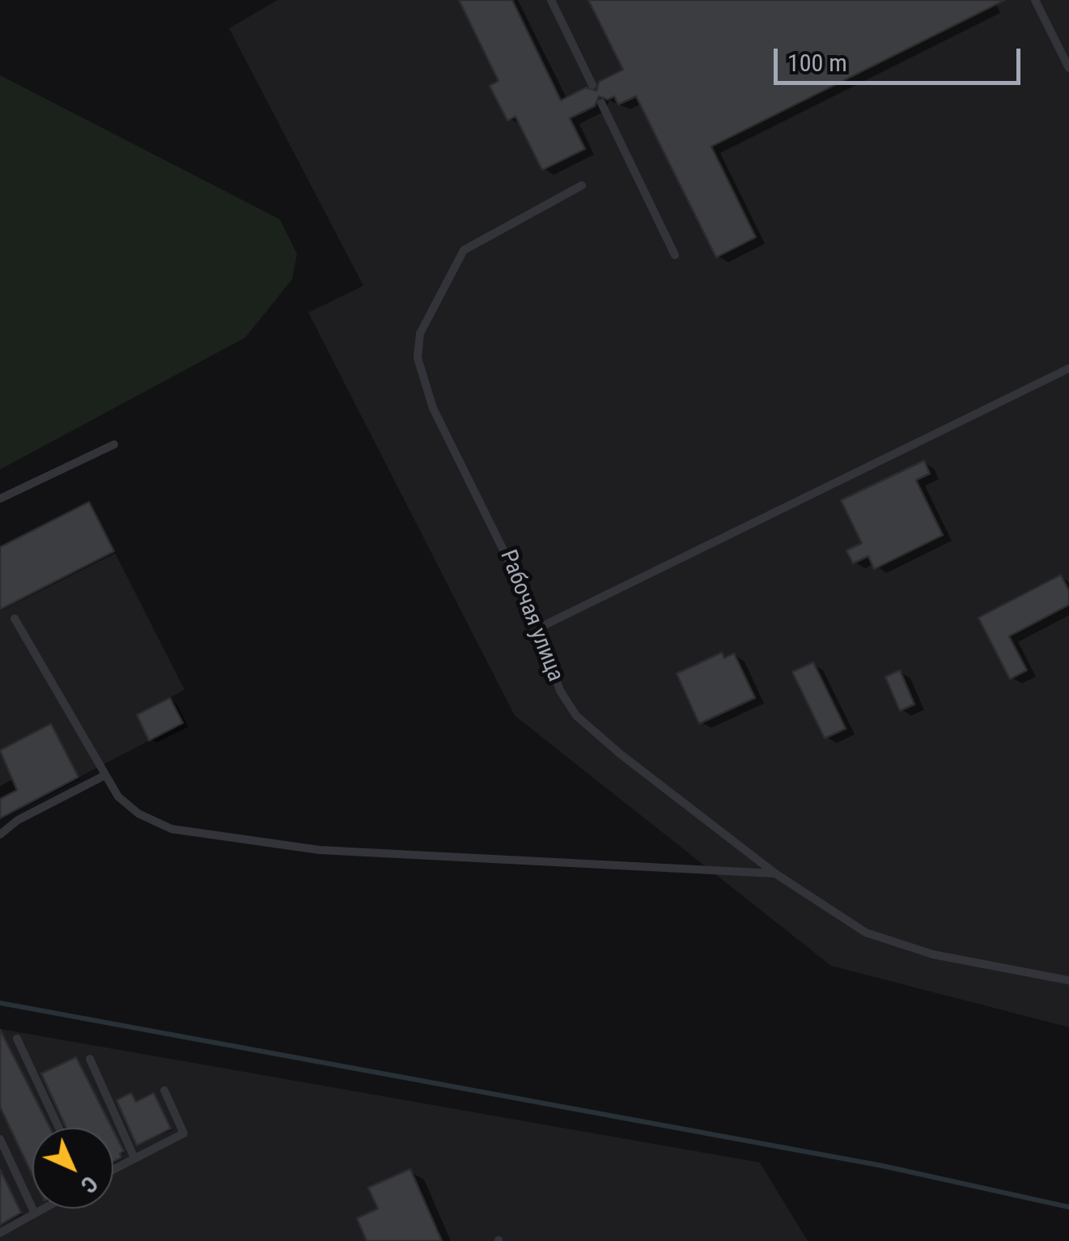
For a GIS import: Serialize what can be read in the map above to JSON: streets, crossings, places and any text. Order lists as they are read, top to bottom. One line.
{"streets":{"lane":["Рабочая улица"]},"scale_bar":"100 m","north":"bottom right"}
